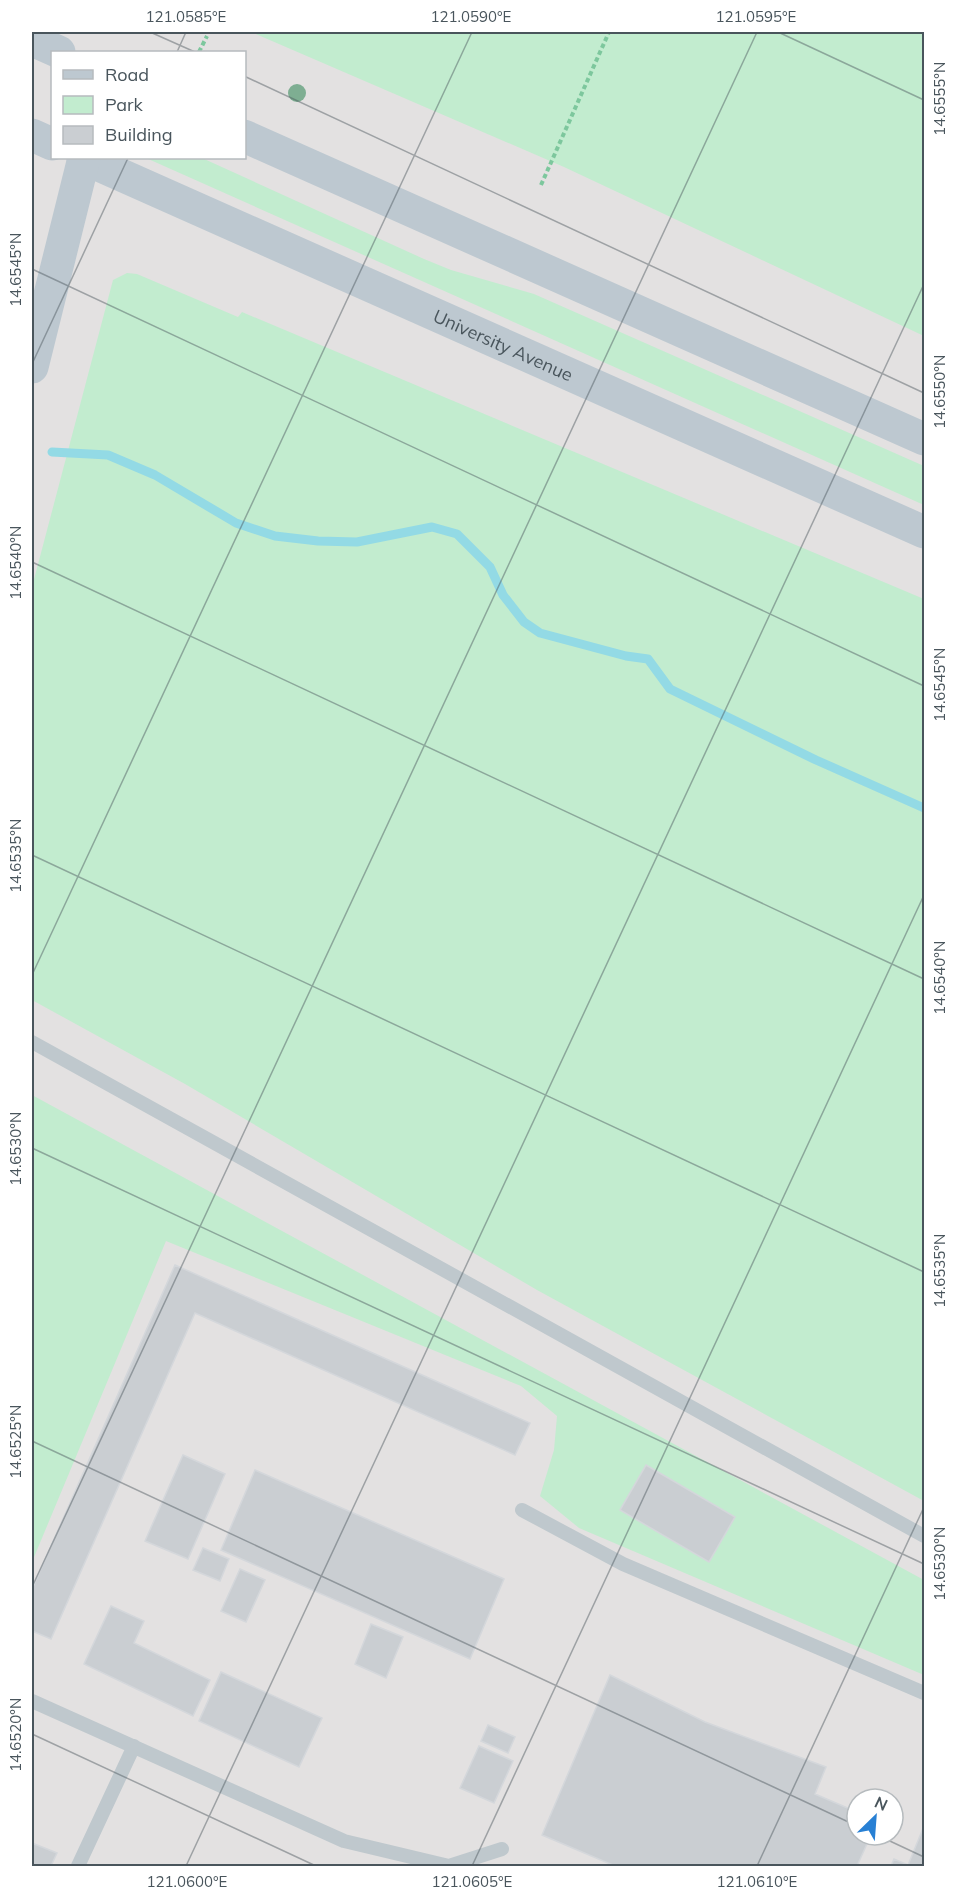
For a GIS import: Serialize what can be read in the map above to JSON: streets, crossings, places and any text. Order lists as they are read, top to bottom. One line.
{"streets":{"street":["University Avenue"]},"legend":["Road","Park","Building"],"north":"top right","coordinates":["121.0585°E","121.0590°E","121.0595°E","14.6555°N","14.6545°N","14.6550°N","14.6540°N","14.6535°N","14.6530°N","14.6525°N","14.6520°N","121.0600°E","121.0605°E","121.0610°E"]}
